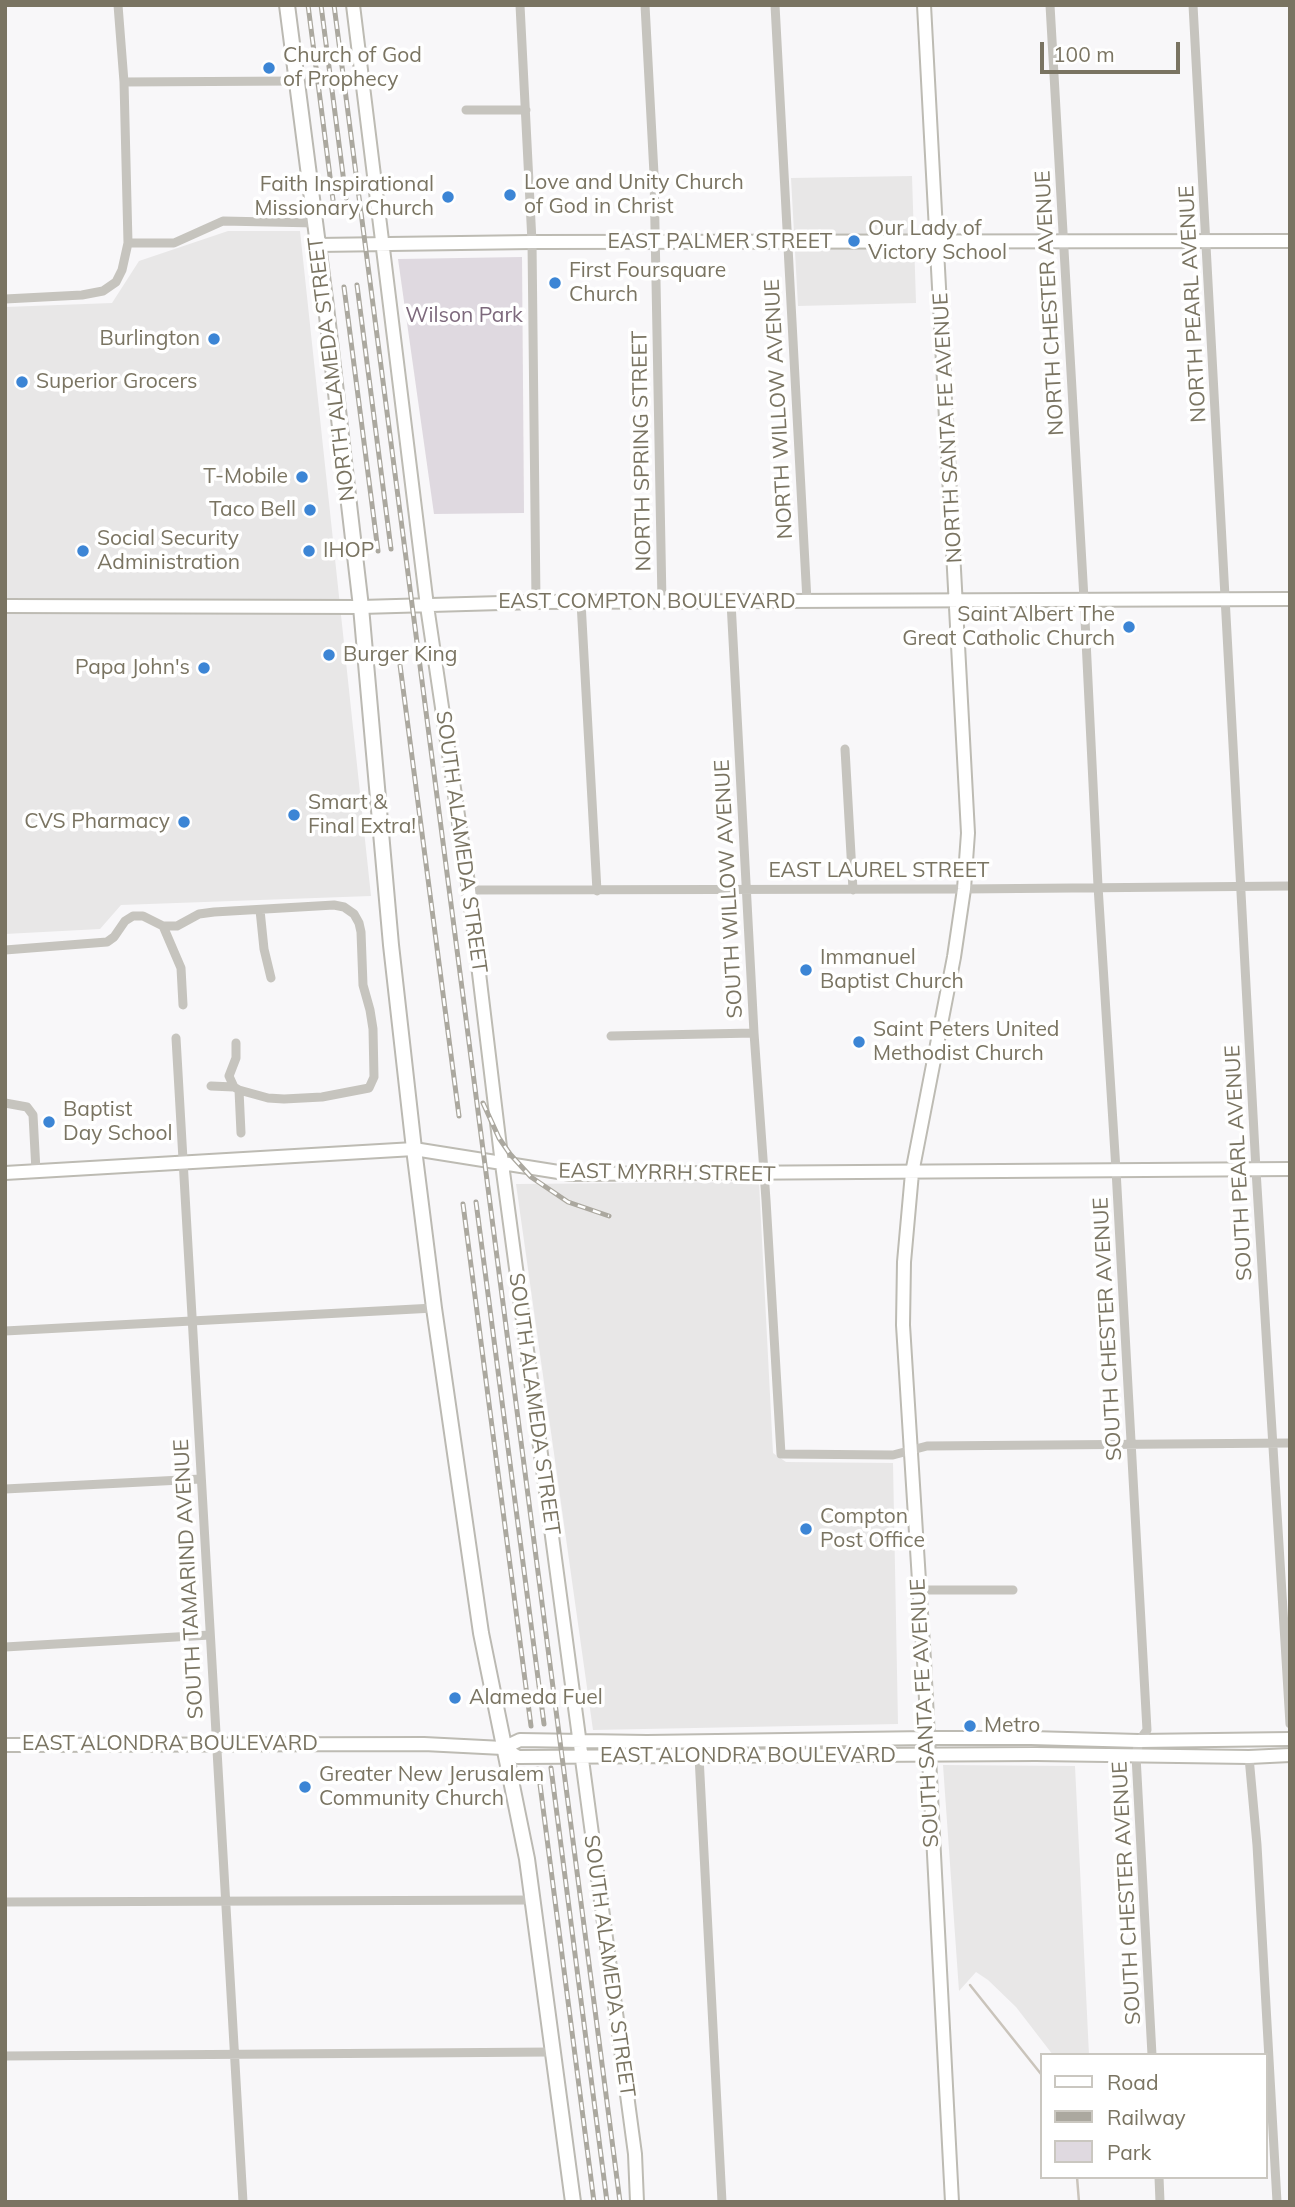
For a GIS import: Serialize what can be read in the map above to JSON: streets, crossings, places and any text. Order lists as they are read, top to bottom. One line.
{"streets":{"main road":["EAST PALMER STREET","NORTH ALAMEDA STREET","NORTH SANTA FE AVENUE","EAST COMPTON BOULEVARD","SOUTH ALAMEDA STREET","EAST MYRRH STREET","SOUTH SANTA FE AVENUE","EAST ALONDRA BOULEVARD"],"street":["NORTH CHESTER AVENUE","NORTH PEARL AVENUE","NORTH WILLOW AVENUE","NORTH SPRING STREET","EAST LAUREL STREET","SOUTH WILLOW AVENUE","SOUTH PEARL AVENUE","SOUTH CHESTER AVENUE","SOUTH TAMARIND AVENUE"]},"crossings":[["EAST PALMER STREET","NORTH CHESTER AVENUE"],["EAST PALMER STREET","NORTH PEARL AVENUE"],["EAST PALMER STREET","NORTH ALAMEDA STREET"],["EAST PALMER STREET","NORTH WILLOW AVENUE"],["EAST PALMER STREET","NORTH SANTA FE AVENUE"],["EAST PALMER STREET","NORTH SPRING STREET"],["NORTH CHESTER AVENUE","EAST COMPTON BOULEVARD"],["NORTH CHESTER AVENUE","SOUTH CHESTER AVENUE"],["NORTH PEARL AVENUE","EAST COMPTON BOULEVARD"],["NORTH PEARL AVENUE","SOUTH PEARL AVENUE"],["NORTH ALAMEDA STREET","EAST COMPTON BOULEVARD"],["NORTH WILLOW AVENUE","EAST COMPTON BOULEVARD"],["NORTH SANTA FE AVENUE","EAST COMPTON BOULEVARD"],["NORTH SANTA FE AVENUE","SOUTH SANTA FE AVENUE"],["NORTH SPRING STREET","EAST COMPTON BOULEVARD"],["EAST COMPTON BOULEVARD","SOUTH ALAMEDA STREET"],["EAST COMPTON BOULEVARD","SOUTH WILLOW AVENUE"],["EAST COMPTON BOULEVARD","SOUTH PEARL AVENUE"],["EAST COMPTON BOULEVARD","SOUTH CHESTER AVENUE"],["EAST COMPTON BOULEVARD","SOUTH SANTA FE AVENUE"],["SOUTH ALAMEDA STREET","EAST LAUREL STREET"],["SOUTH ALAMEDA STREET","EAST MYRRH STREET"],["SOUTH ALAMEDA STREET","EAST ALONDRA BOULEVARD"],["EAST LAUREL STREET","SOUTH WILLOW AVENUE"],["EAST LAUREL STREET","SOUTH PEARL AVENUE"],["EAST LAUREL STREET","SOUTH CHESTER AVENUE"],["EAST LAUREL STREET","SOUTH SANTA FE AVENUE"],["SOUTH WILLOW AVENUE","EAST MYRRH STREET"],["SOUTH WILLOW AVENUE","SOUTH SANTA FE AVENUE"],["SOUTH PEARL AVENUE","EAST MYRRH STREET"],["EAST MYRRH STREET","SOUTH CHESTER AVENUE"],["EAST MYRRH STREET","SOUTH TAMARIND AVENUE"],["EAST MYRRH STREET","SOUTH SANTA FE AVENUE"],["SOUTH CHESTER AVENUE","EAST ALONDRA BOULEVARD"],["SOUTH TAMARIND AVENUE","EAST ALONDRA BOULEVARD"],["SOUTH SANTA FE AVENUE","EAST ALONDRA BOULEVARD"]],"parks":["Wilson Park"],"places":["Church of God of Prophecy","Love and Unity Church of God in Christ","Faith Inspirational Missionary Church","Our Lady of Victory School","First Foursquare Church","Burlington","Superior Grocers","T-Mobile","Taco Bell","Social Security Administration","IHOP","Saint Albert The Great Catholic Church","Burger King","Papa John's","Smart & Final Extra!","CVS Pharmacy","Immanuel Baptist Church","Saint Peters United Methodist Church","Baptist Day School","Compton Post Office","Alameda Fuel","Metro","Greater New Jerusalem Community Church"],"legend":["Road","Railway","Park"],"scale_bar":"100 m"}
